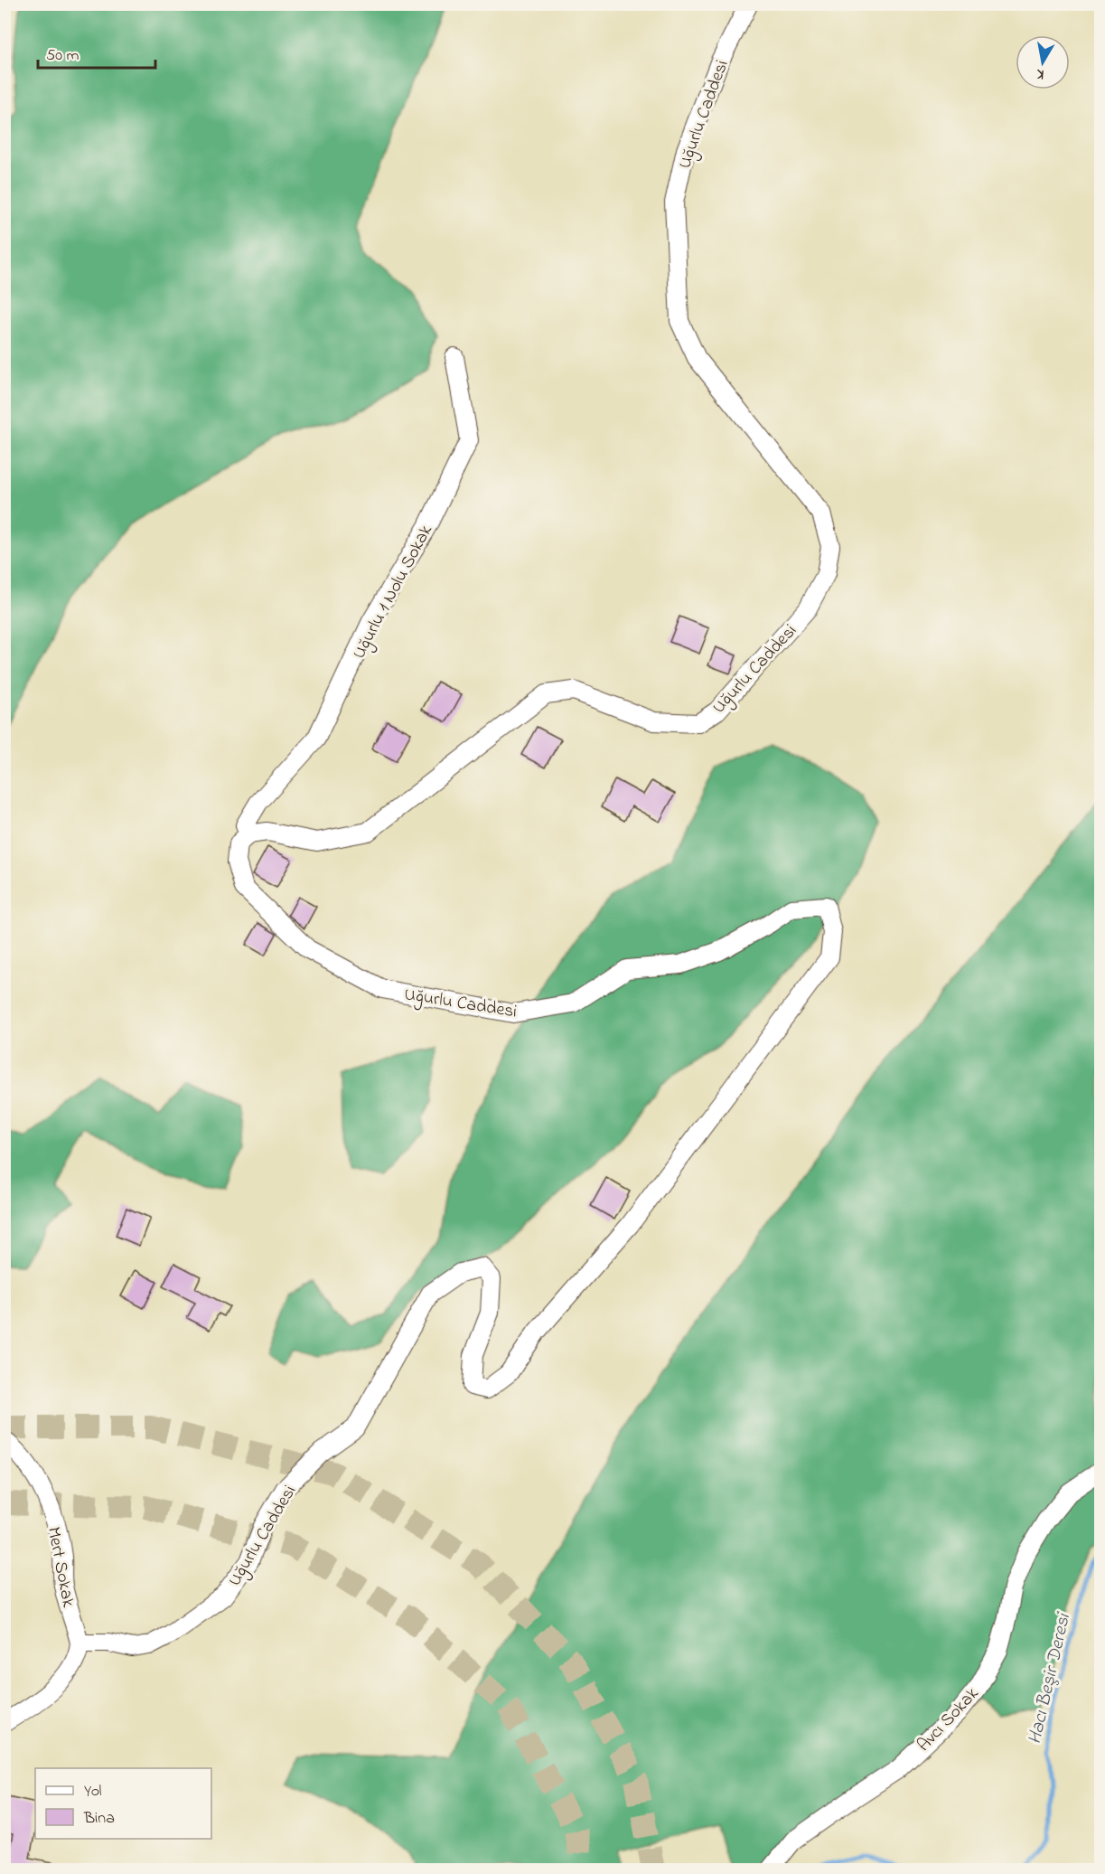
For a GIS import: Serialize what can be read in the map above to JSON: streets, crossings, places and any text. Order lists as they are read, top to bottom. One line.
{"streets":{"street":["Uğurlu Caddesi","Uğurlu 1 Nolu Sokak","Mert Sokak","Avcı Sokak"]},"crossings":[["Uğurlu Caddesi","Uğurlu 1 Nolu Sokak"],["Uğurlu Caddesi","Mert Sokak"]],"water":["Hacı Beşir Deresi"],"legend":["Yol","Bina"],"scale_bar":"50 m","north":"bottom"}
